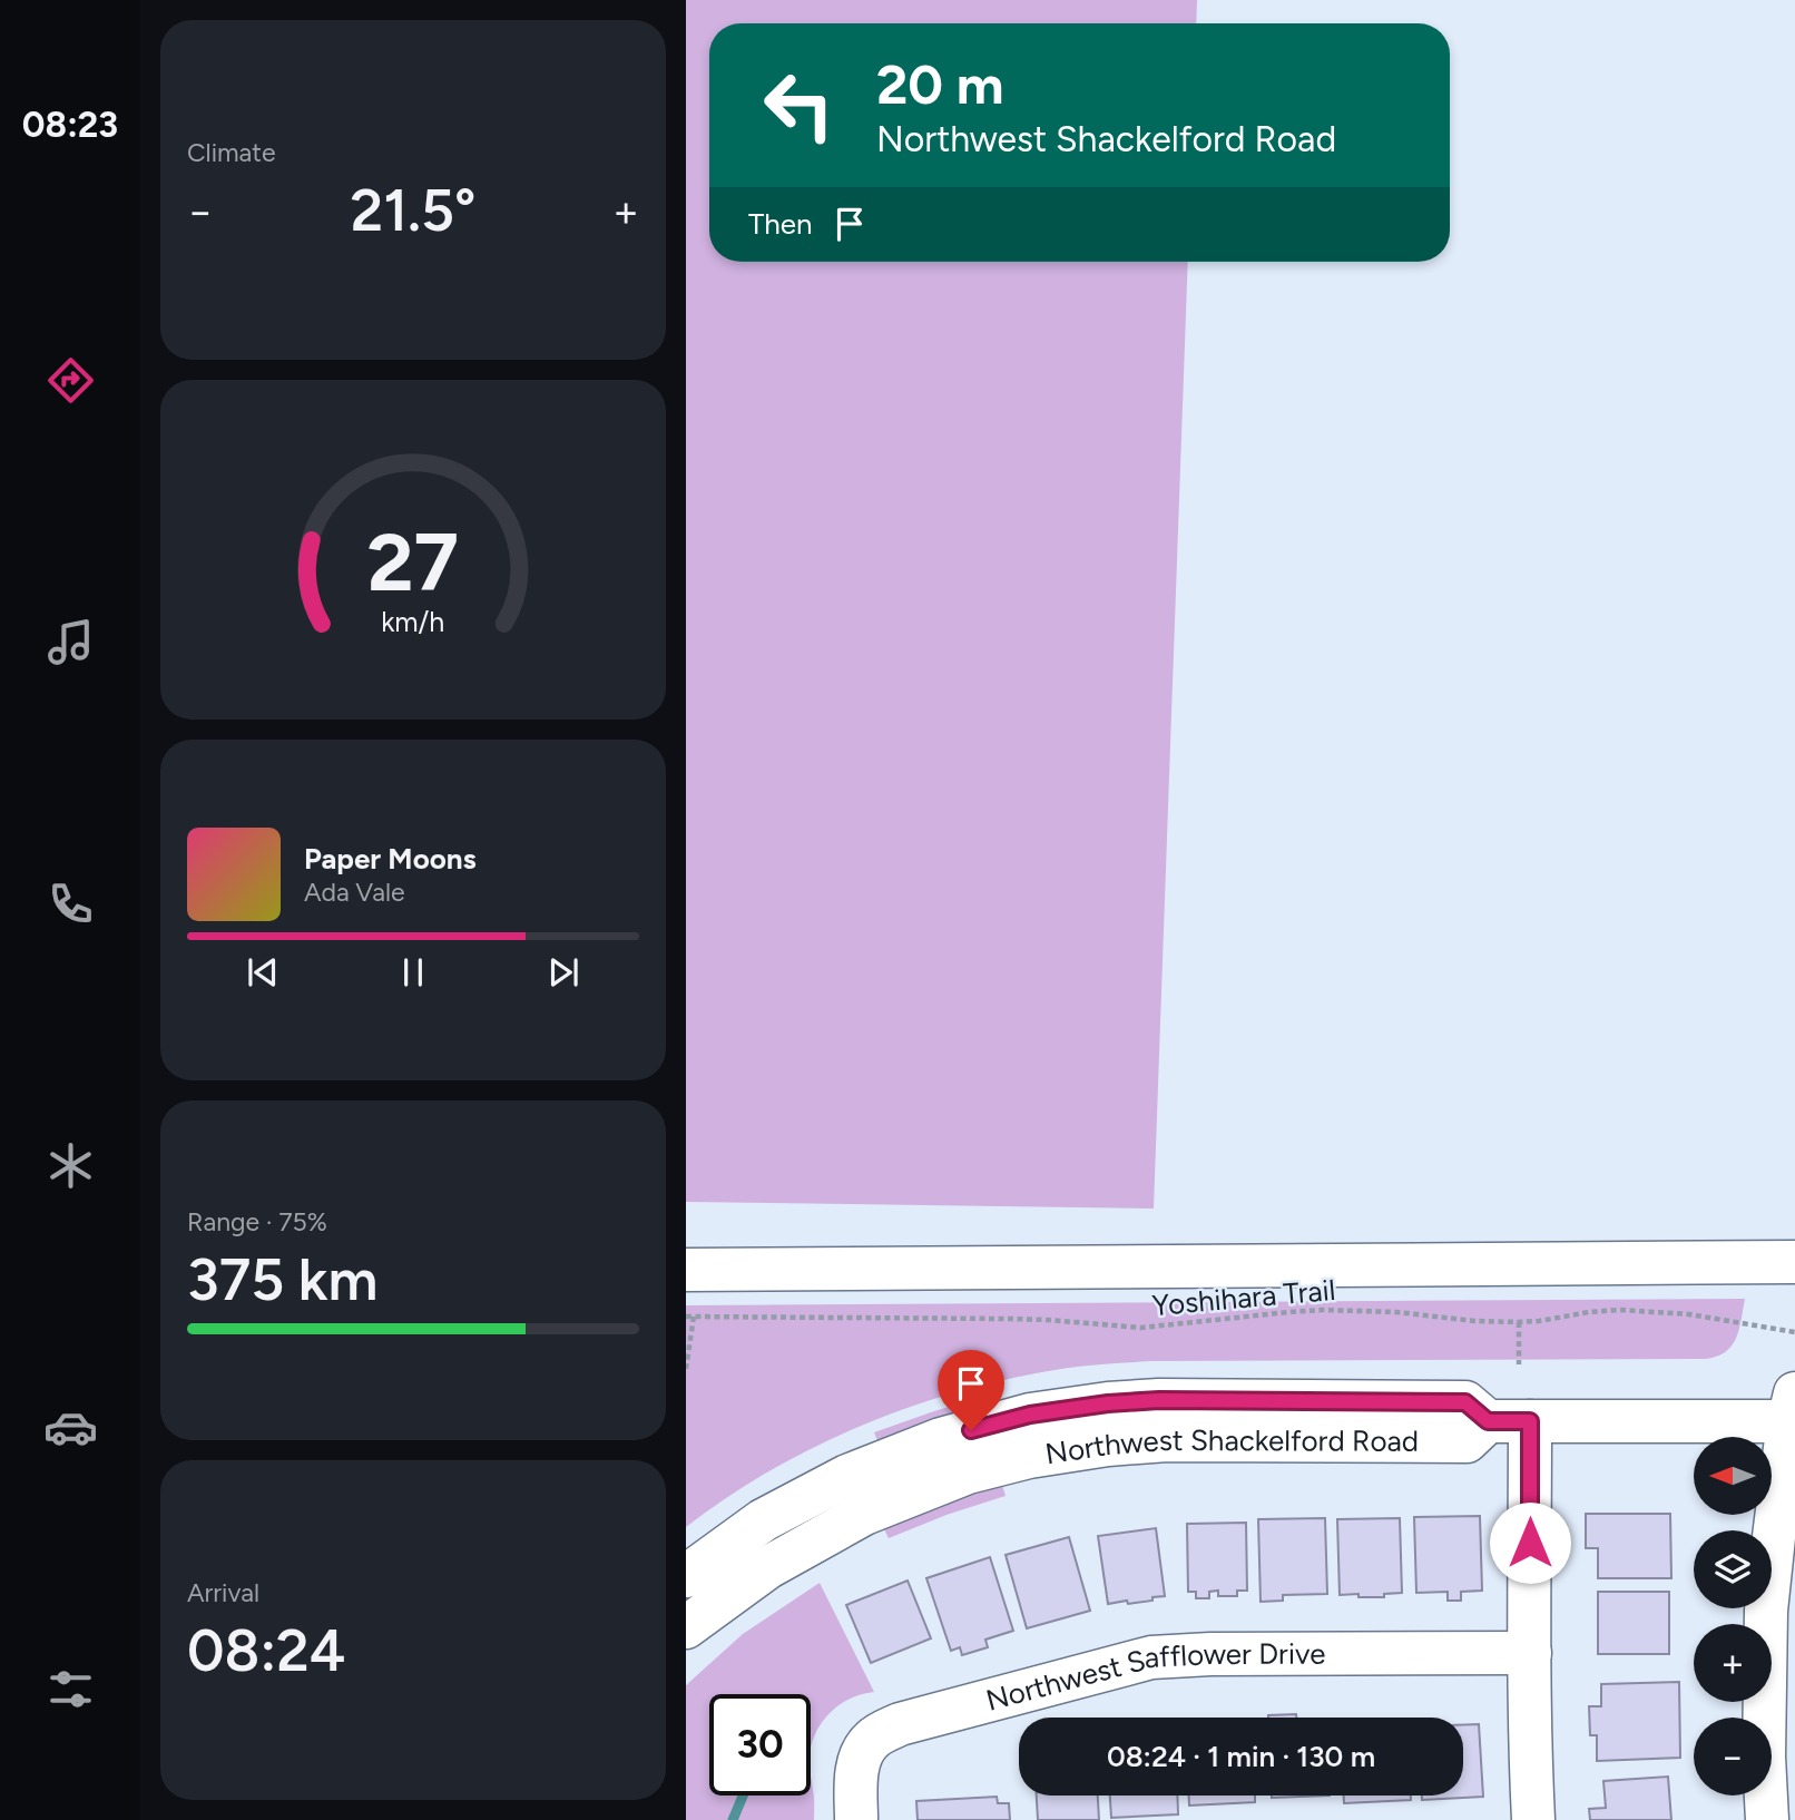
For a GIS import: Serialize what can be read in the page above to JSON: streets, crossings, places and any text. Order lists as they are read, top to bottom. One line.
{"streets":{"street":["Northwest Shackelford Road","Northwest Safflower Drive"],"path":["Yoshihara Trail"]},"north":"left","page":{"tabs":"08:23","tile":["Climate",["Range · 75%","375 km"],["Arrival","08:24"]],"turn":["20 m","Northwest Shackelford Road"],"heat":["−","21.5°","+"],"then":"Then","song":["Paper Moons","Ada Vale"],"map_buttons":["+","−"],"limit":"30","trip":"08:24 · 1 min · 130 m","gauge":["27","km/h"]}}
